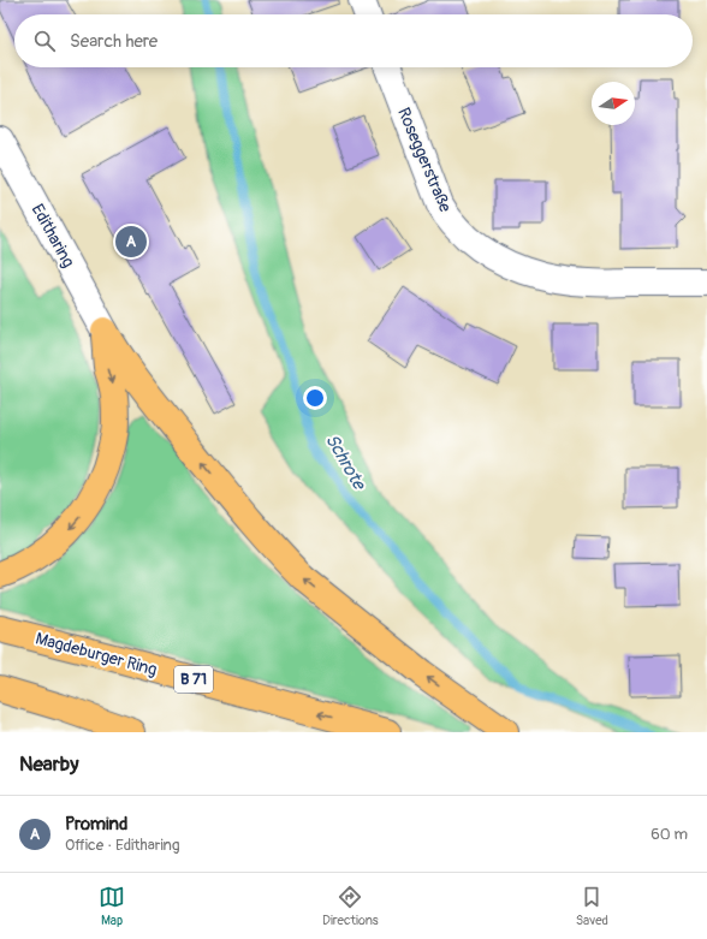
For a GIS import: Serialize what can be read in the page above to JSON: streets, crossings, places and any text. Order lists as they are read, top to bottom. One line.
{"streets":{"highway":["Magdeburger Ring","B 71"],"street":["Roseggerstraße","Editharing"]},"water":["Schrote"],"north":"right","page":{"search":"Search here","pins":"A","heading":"Nearby","list":[{"mark":"A","name":"Promind","note":"Office · Editharing","value":"60 m"}],"nav":["Map","Directions","Saved"]}}
